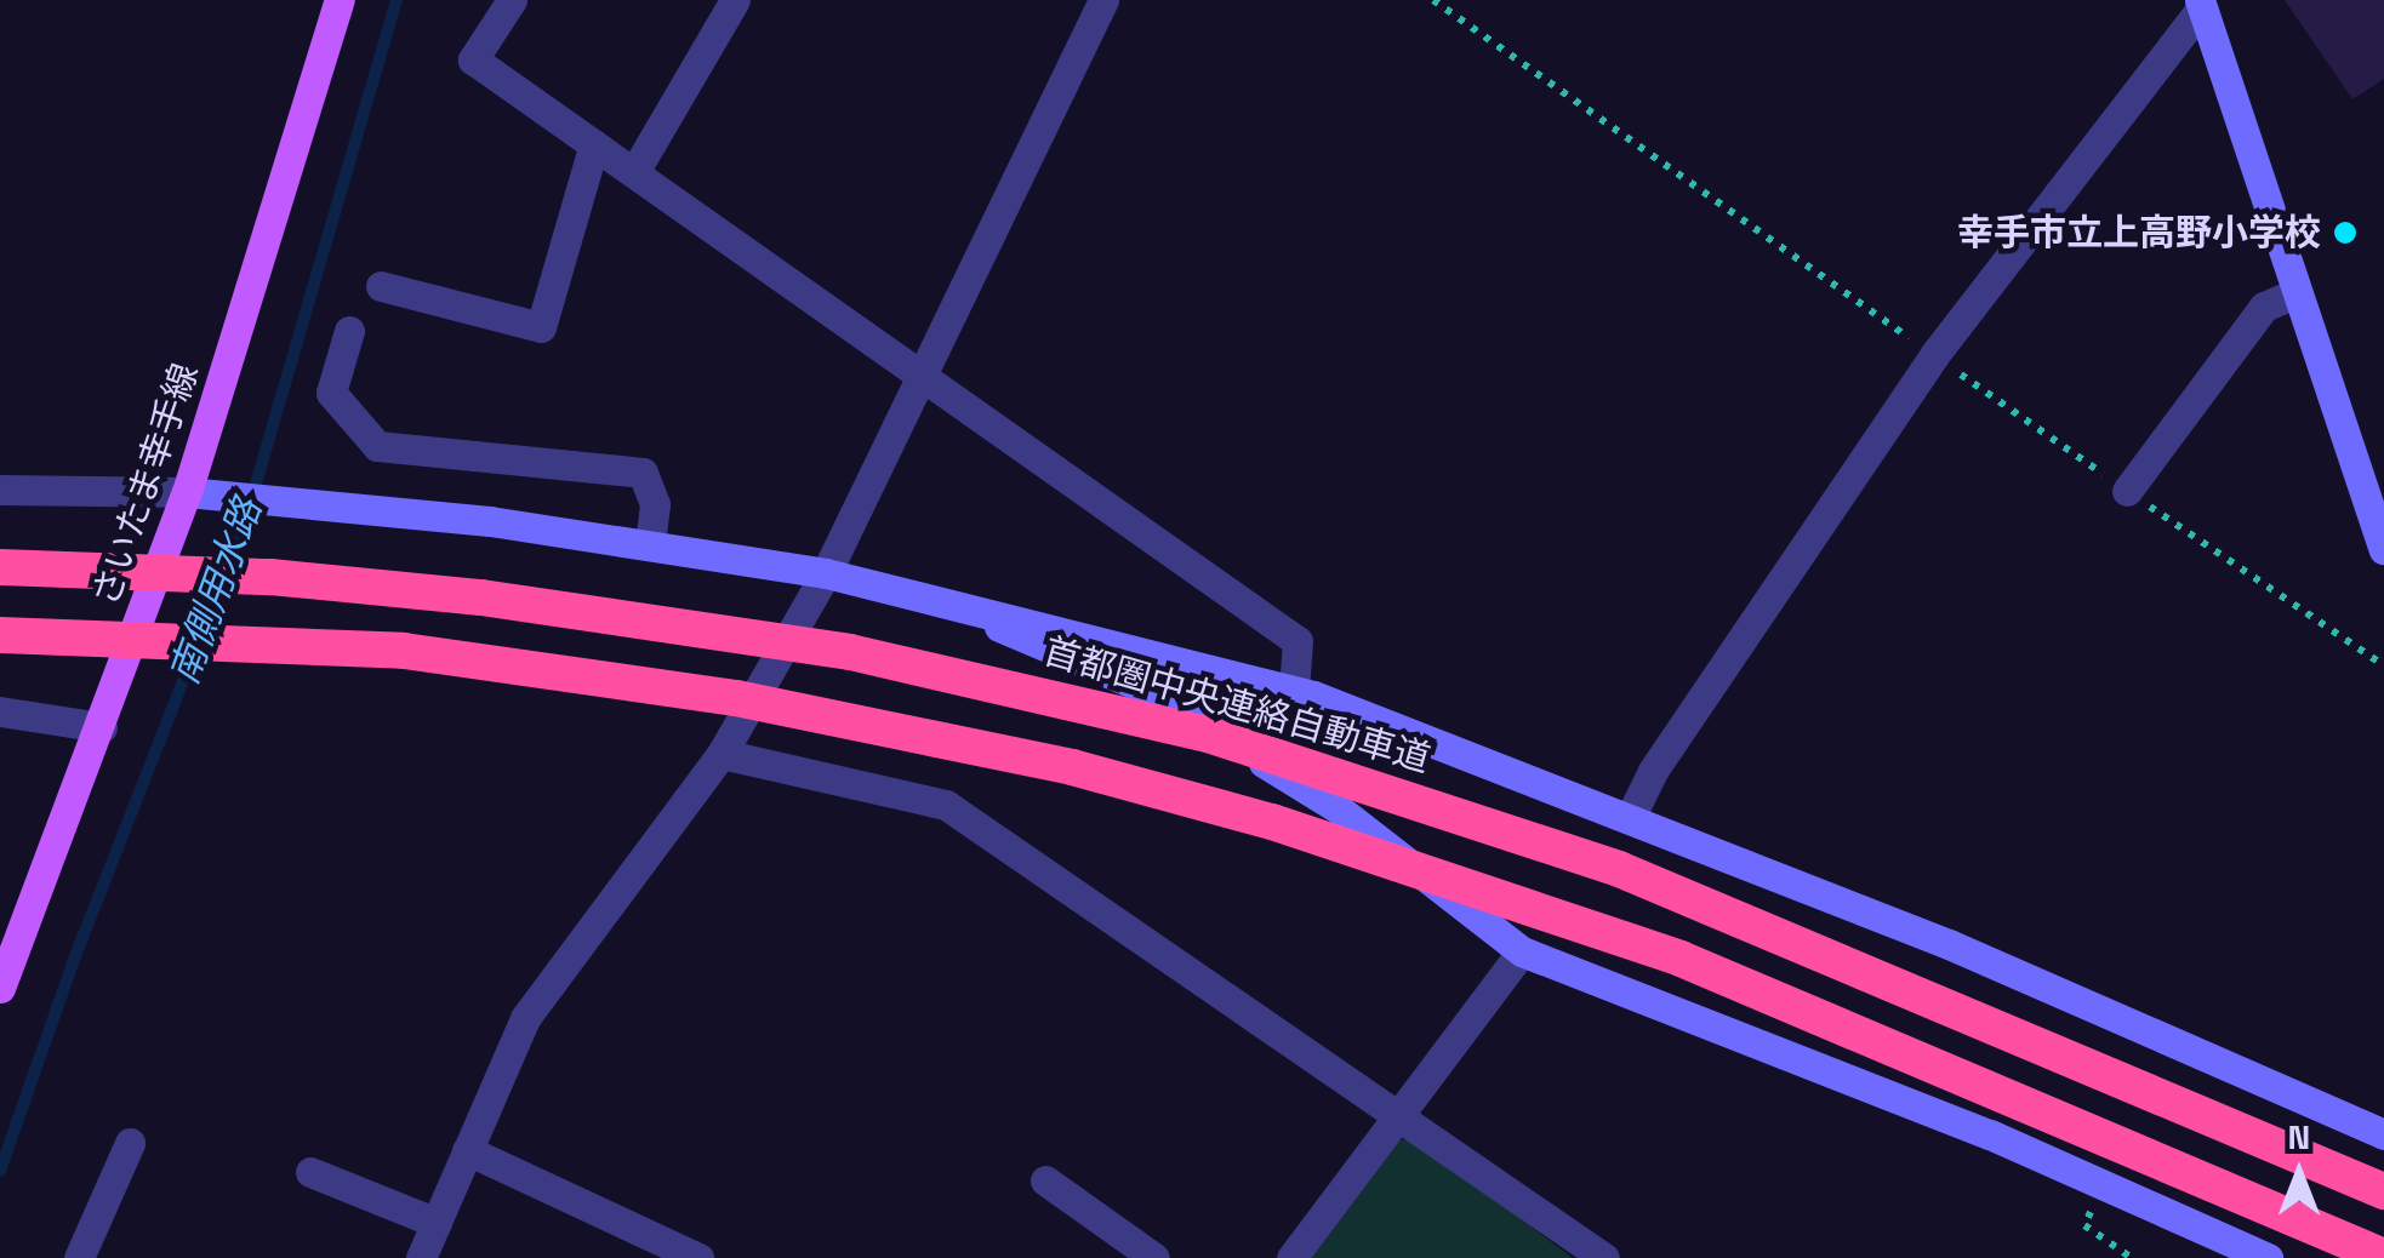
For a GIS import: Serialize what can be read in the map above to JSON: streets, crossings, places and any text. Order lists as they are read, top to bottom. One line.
{"streets":{"highway":["首都圏中央連絡自動車道"],"main road":["さいたま幸手線"]},"water":["南側用水路"],"places":["幸手市立上高野小学校"],"north":"top"}
